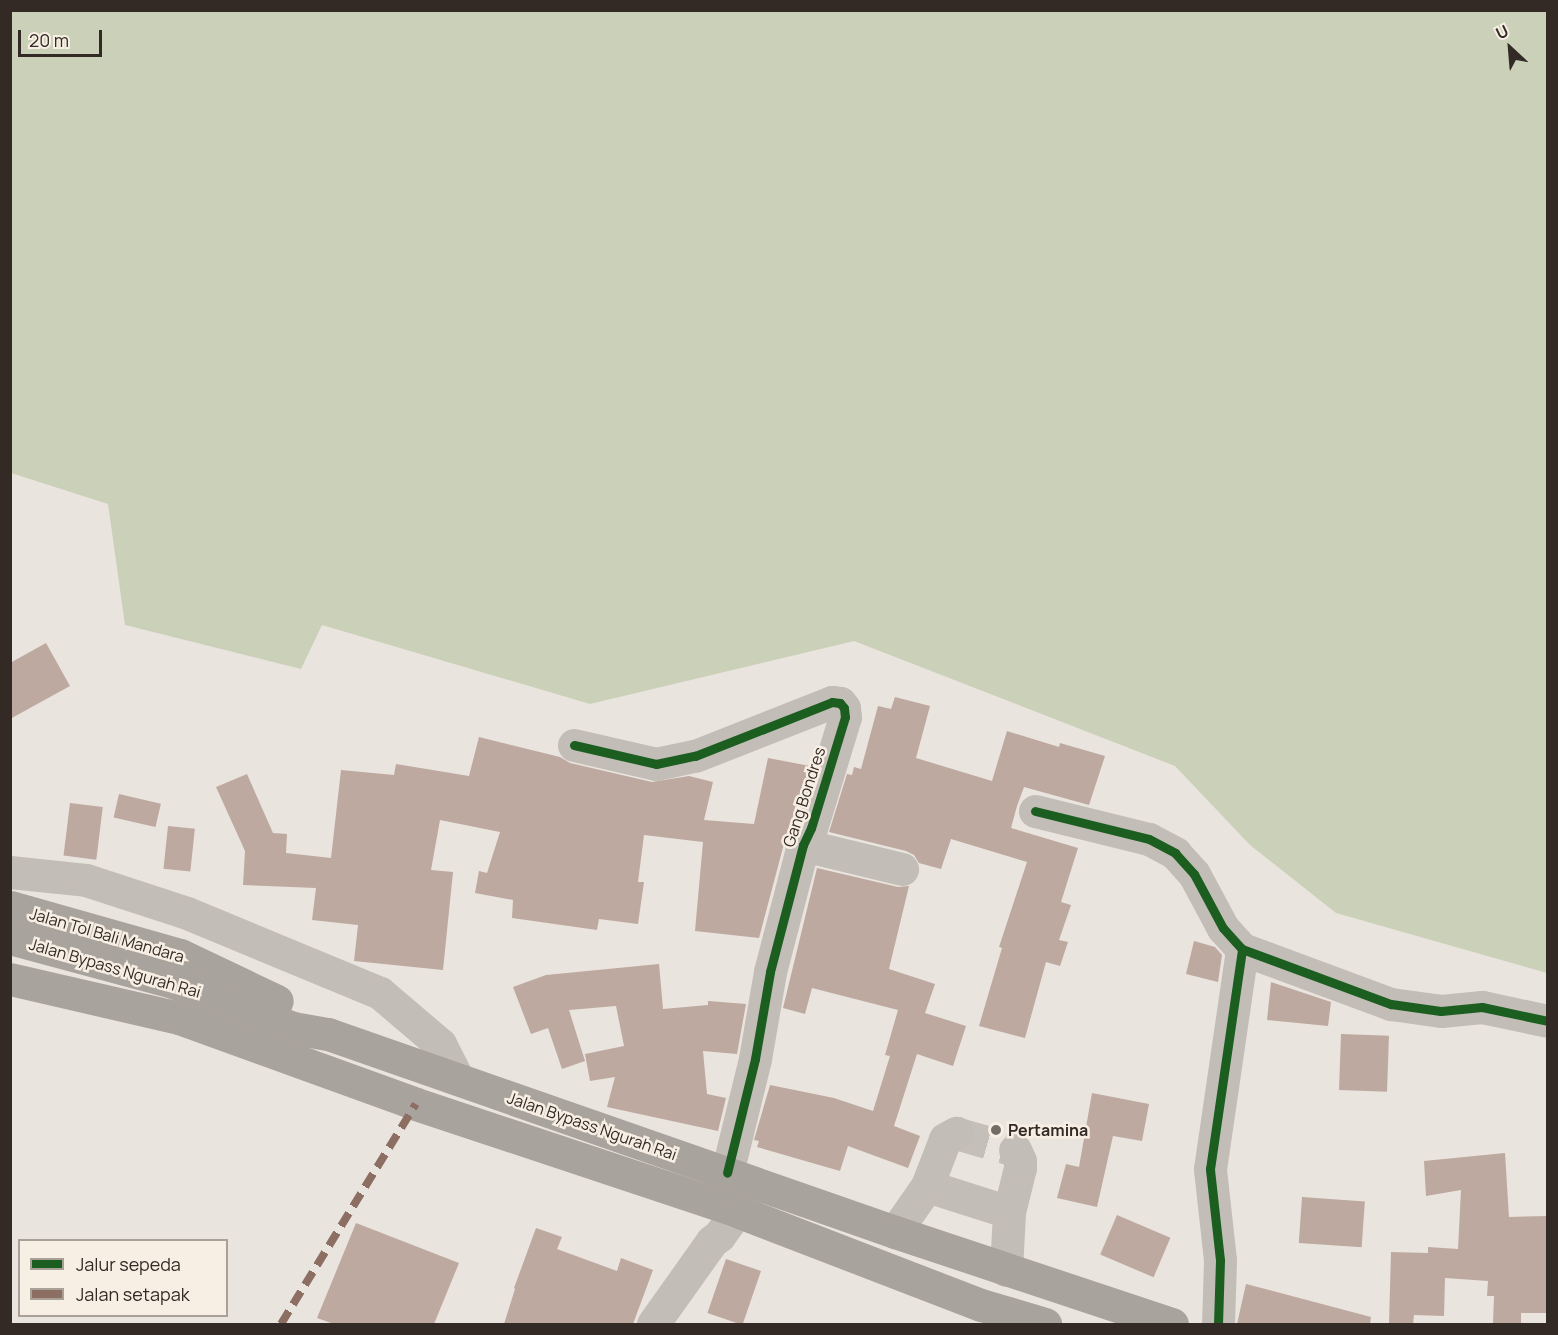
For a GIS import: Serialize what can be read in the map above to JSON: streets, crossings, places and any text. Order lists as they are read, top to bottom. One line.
{"streets":{"highway":["Jalan Tol Bali Mandara","Jalan Bypass Ngurah Rai"],"street":["Gang Bondres"]},"crossings":[["Gang Bondres","Jalan Bypass Ngurah Rai"],["Jalan Tol Bali Mandara","Jalan Bypass Ngurah Rai"]],"places":["Pertamina"],"legend":["Jalur sepeda","Jalan setapak"],"scale_bar":"20 m","north":"top left"}
